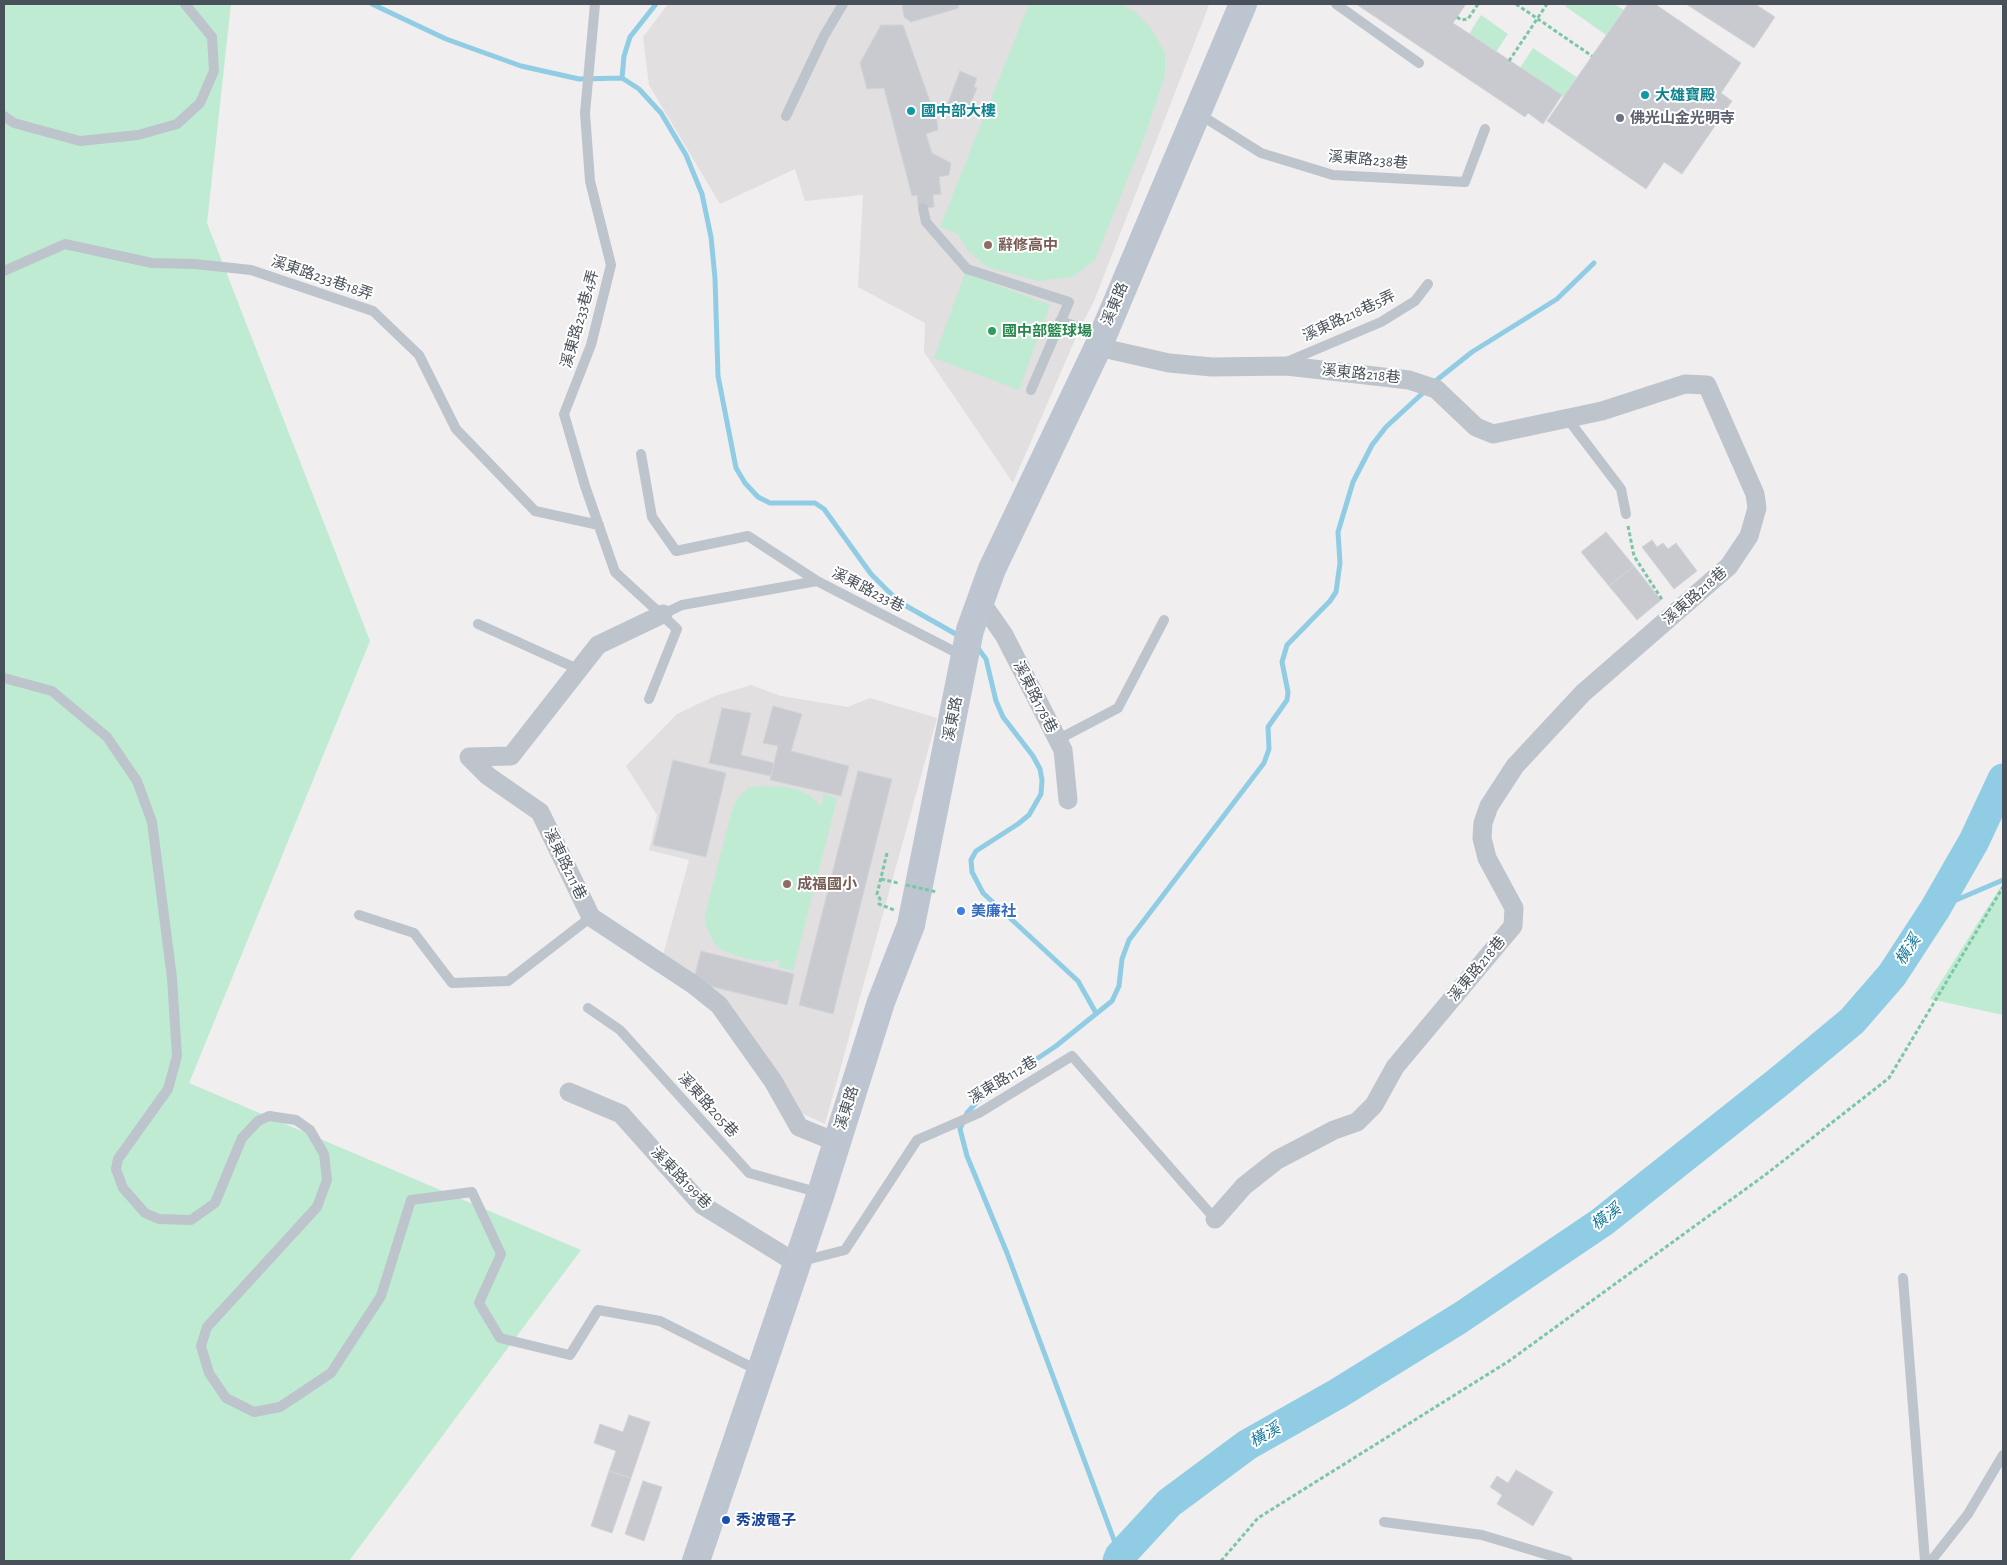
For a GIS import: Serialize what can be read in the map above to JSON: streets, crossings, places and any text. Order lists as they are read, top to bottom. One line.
{"streets":{"main road":["溪東路"],"street":["溪東路218巷","溪東路178巷","溪東路211巷","溪東路199巷"],"lane":["溪東路238巷","溪東路233巷18弄","溪東路218巷5弄","溪東路233巷4弄","溪東路233巷","溪東路112巷","溪東路205巷"]},"crossings":[["溪東路238巷","溪東路"],["溪東路233巷18弄","溪東路233巷4弄"],["溪東路","溪東路218巷"],["溪東路","溪東路233巷"],["溪東路","溪東路178巷"],["溪東路","溪東路211巷"],["溪東路","溪東路112巷"],["溪東路","溪東路205巷"],["溪東路","溪東路199巷"],["溪東路218巷5弄","溪東路218巷"],["溪東路233巷4弄","溪東路233巷"],["溪東路233巷4弄","溪東路211巷"],["溪東路218巷","溪東路112巷"],["溪東路233巷","溪東路211巷"],["溪東路112巷","溪東路199巷"]],"water":["橫溪"],"places":["大雄寶殿","國中部大樓","佛光山金光明寺","辭修高中","國中部籃球場","成福國小","美廉社","秀波電子"]}
